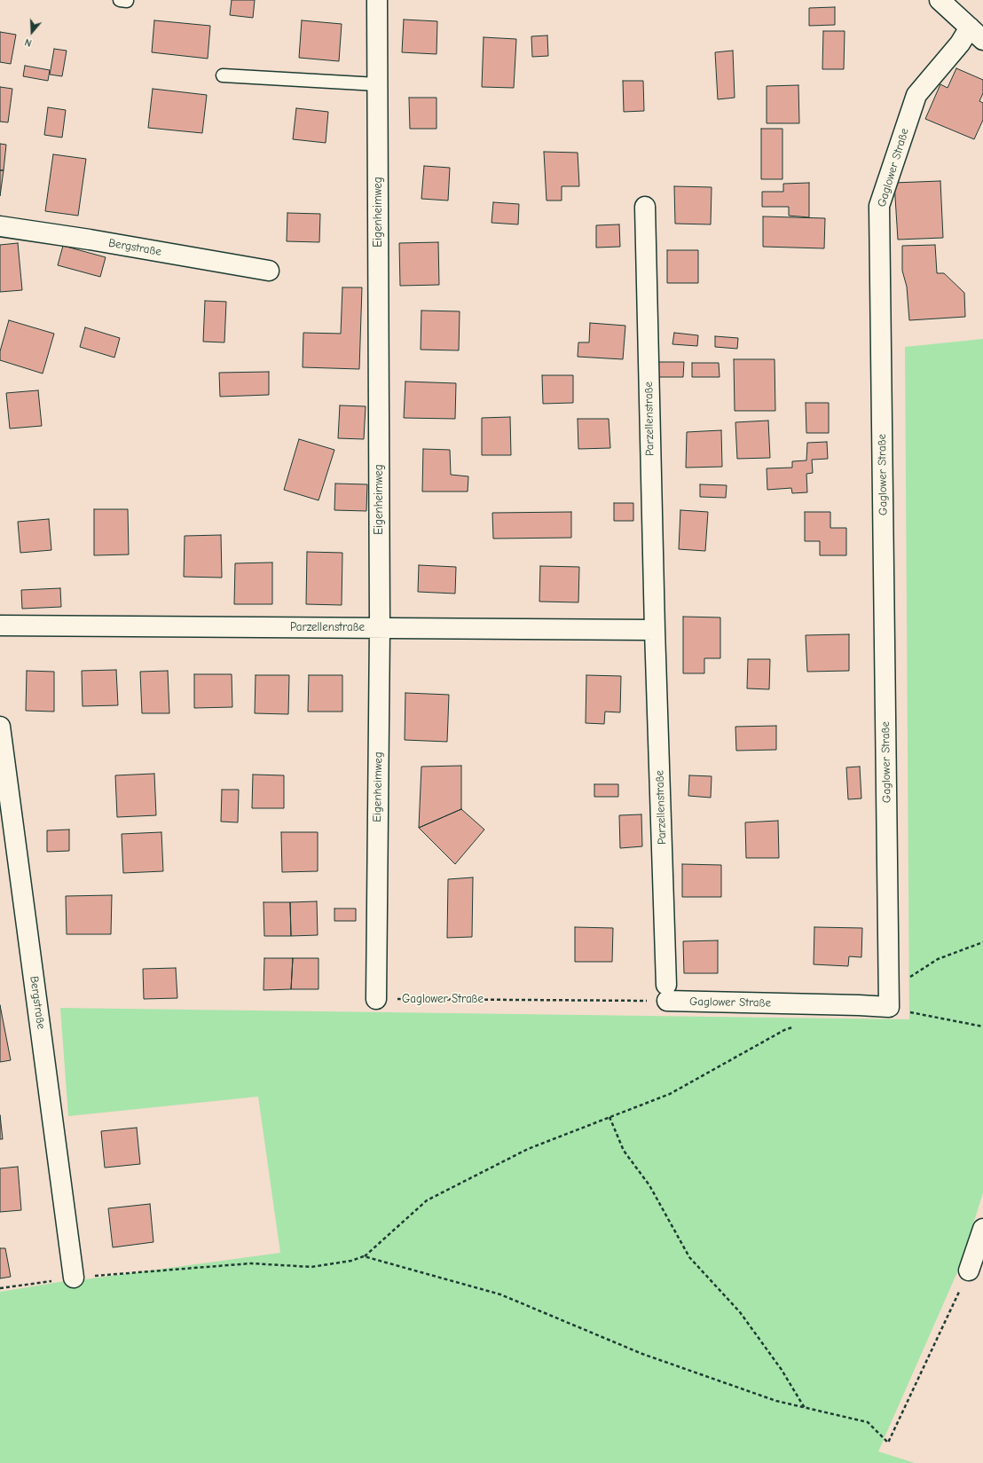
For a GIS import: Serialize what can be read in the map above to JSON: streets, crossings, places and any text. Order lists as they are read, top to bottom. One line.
{"streets":{"street":["Gaglower Straße","Eigenheimweg","Bergstraße","Parzellenstraße"]},"crossings":[["Gaglower Straße","Eigenheimweg"],["Gaglower Straße","Parzellenstraße"],["Eigenheimweg","Parzellenstraße"]],"north":"bottom"}
